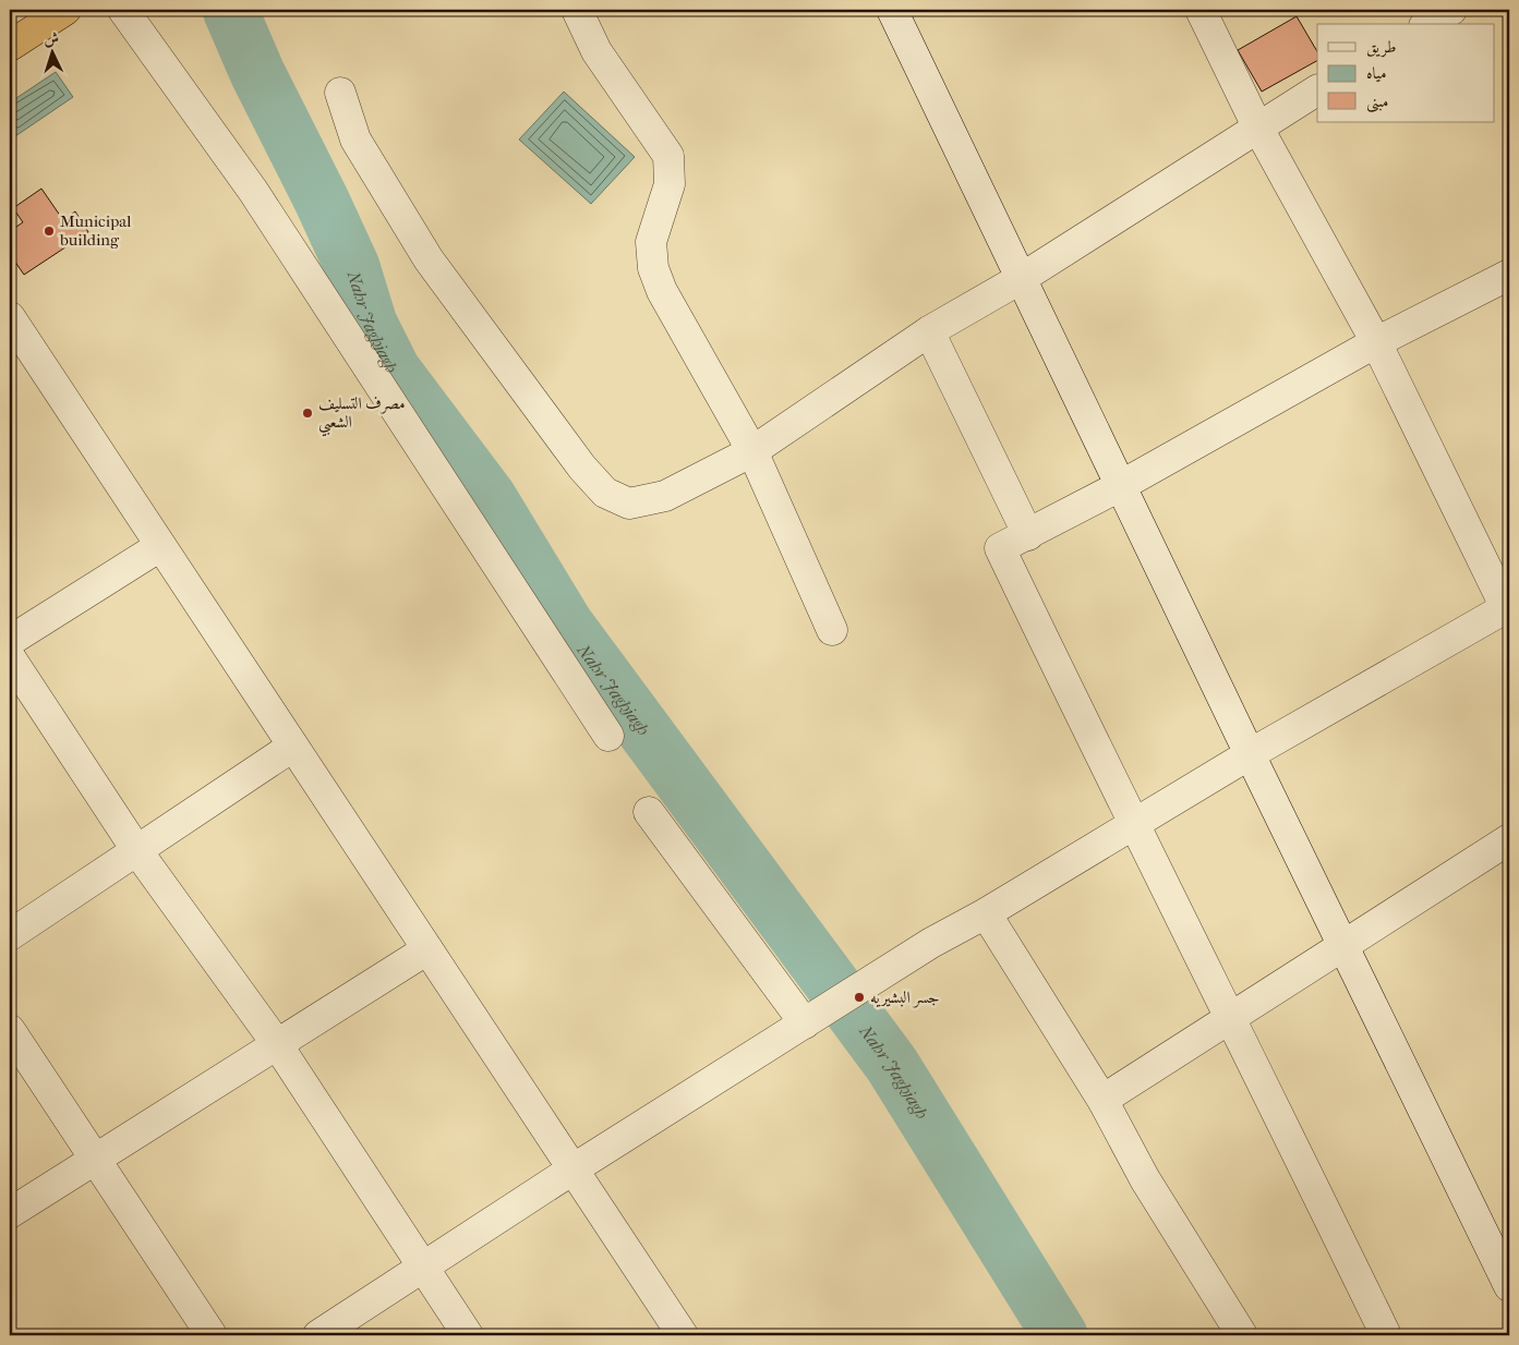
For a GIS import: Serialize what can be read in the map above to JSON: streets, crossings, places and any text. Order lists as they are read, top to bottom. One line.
{"water":["Nahr Jaghjagh"],"places":["Municipal building","مصرف التسليف الشعبي","جسر البشيريه"],"legend":["طريق","مياه","مبنى"],"north":"top"}
